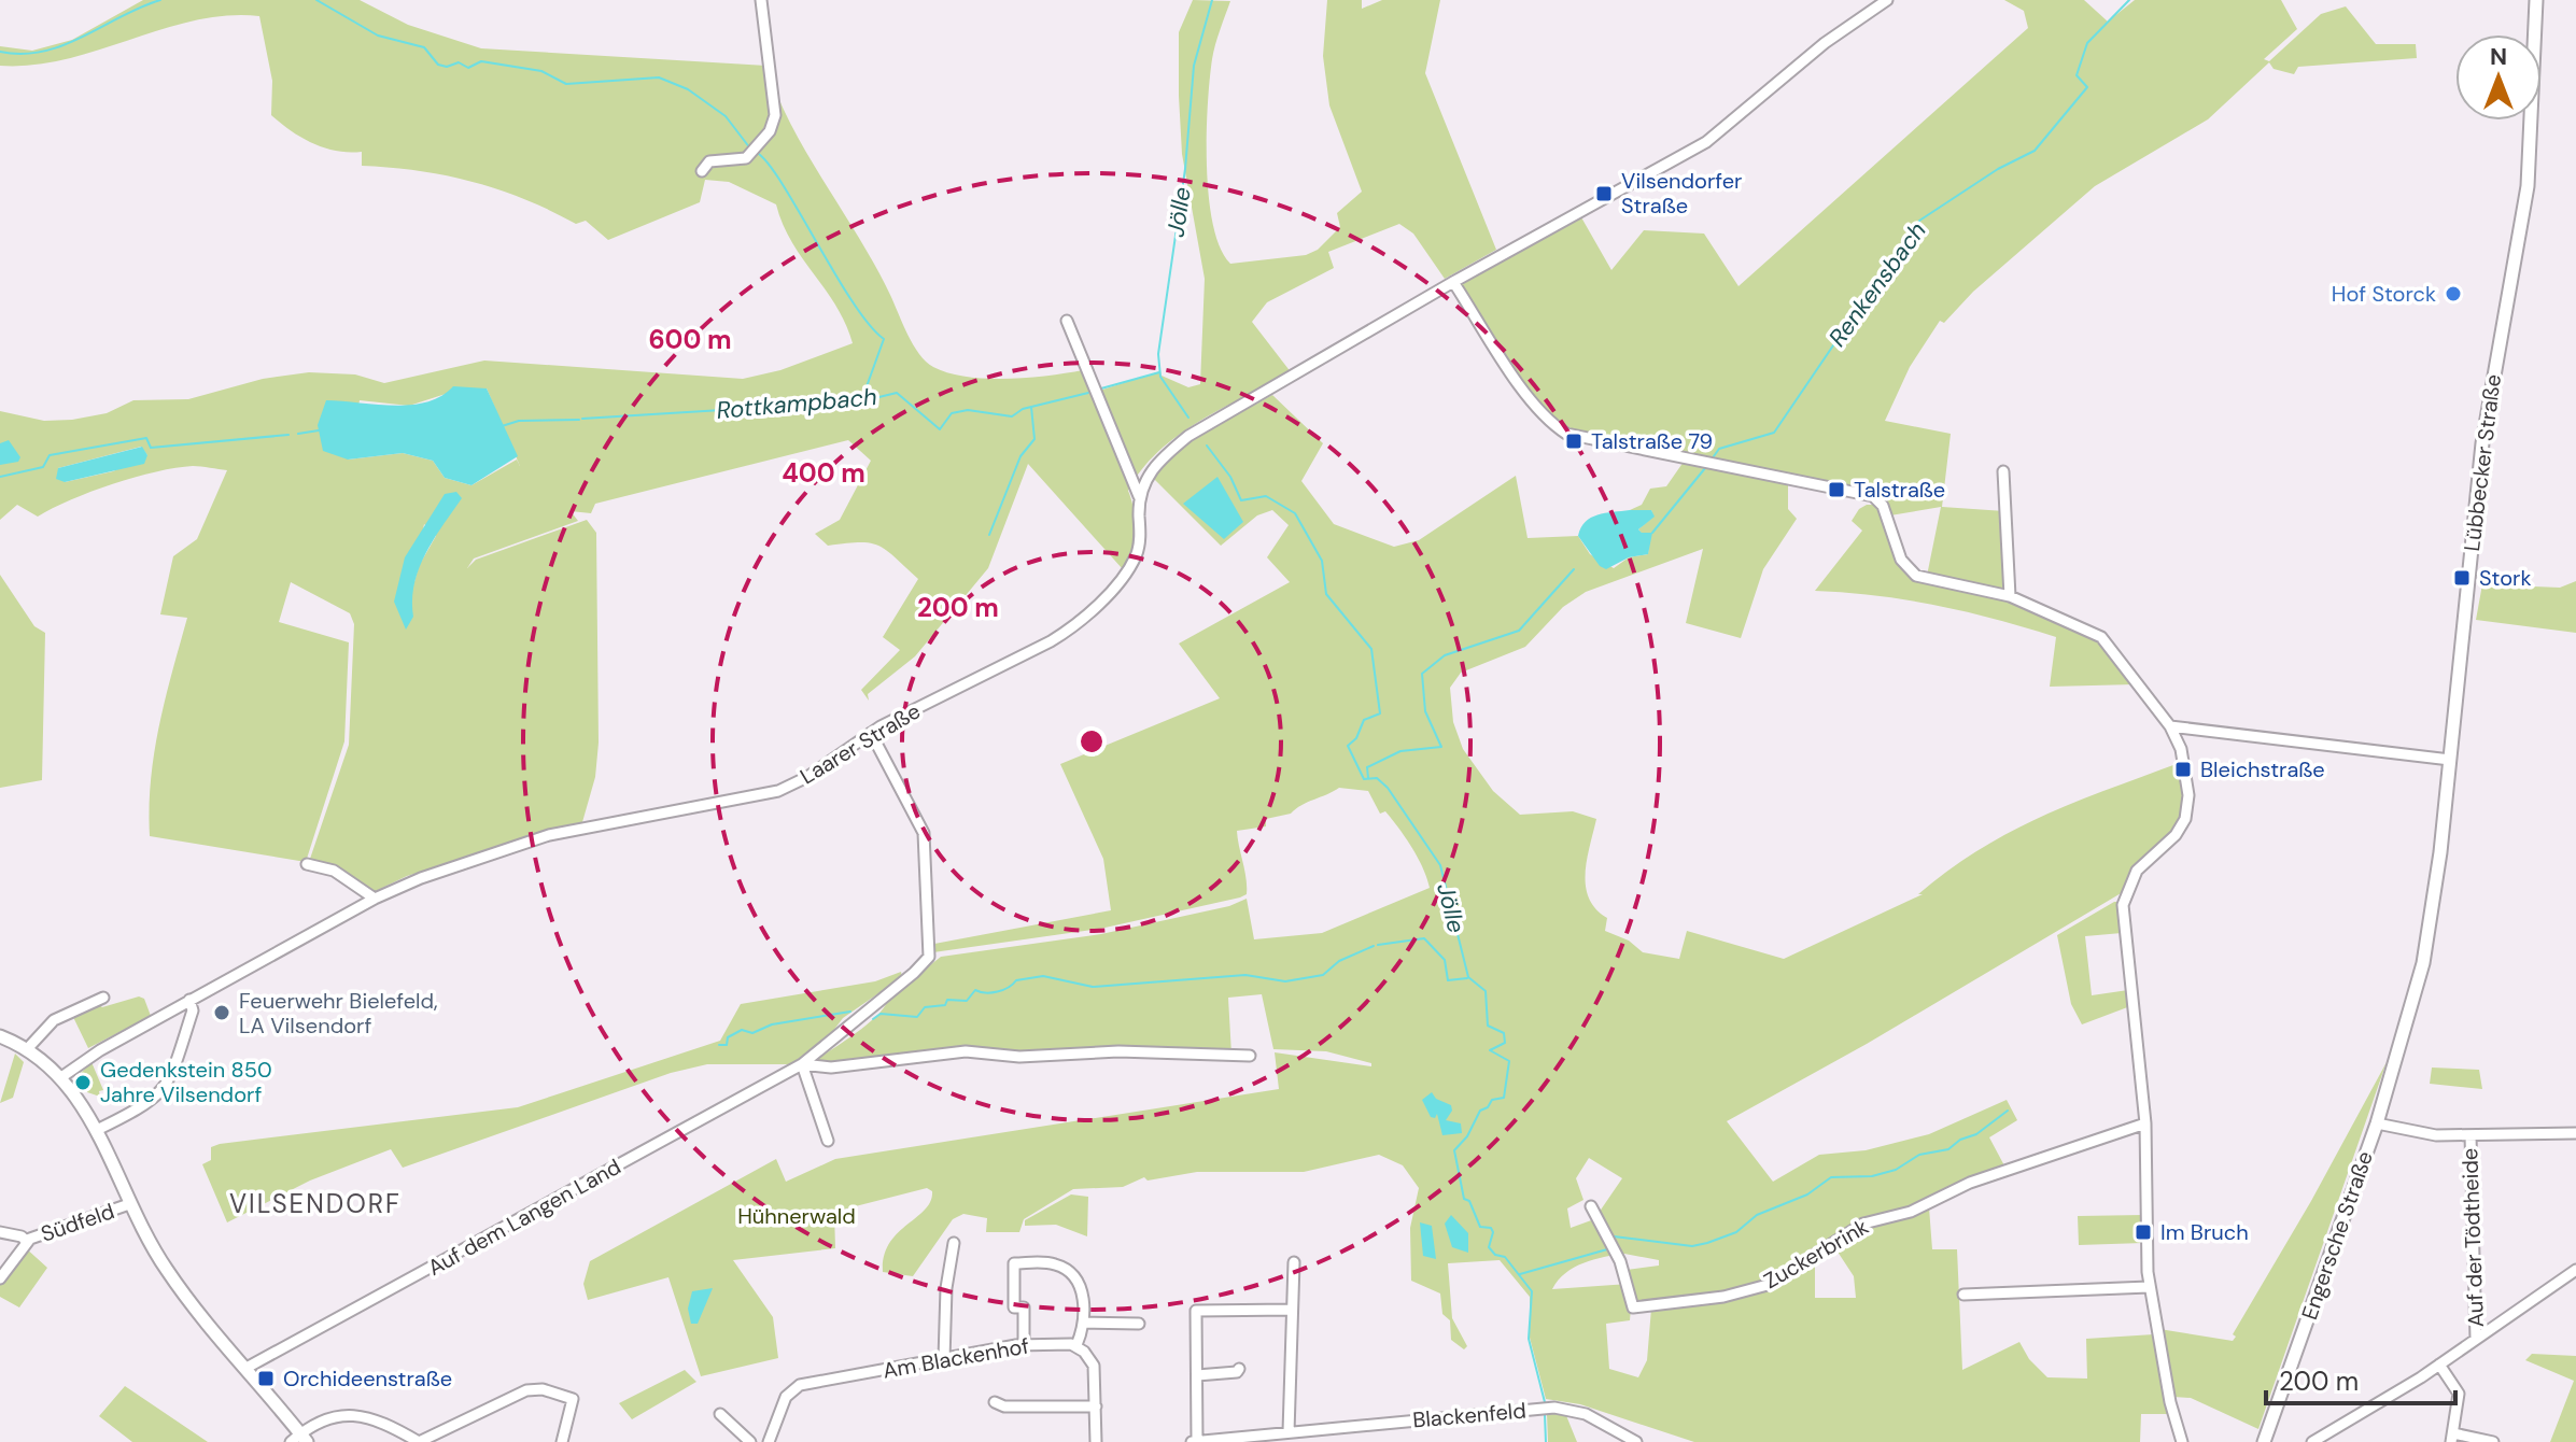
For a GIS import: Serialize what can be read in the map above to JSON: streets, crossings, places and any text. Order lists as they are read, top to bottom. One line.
{"streets":{"main road":["Lübbecker Straße","Engersche Straße"],"street":["Laarer Straße","Auf dem Langen Land","Südfeld","Auf der Tödtheide","Zuckerbrink","Am Blackenhof","Blackenfeld"]},"crossings":[["Lübbecker Straße","Engersche Straße"],["Laarer Straße","Auf dem Langen Land"]],"districts":["VILSENDORF"],"water":["Jölle","Renkensbach","Rottkampbach"],"parks":["Hühnerwald"],"places":{"transit":["Vilsendorfer Straße","Talstraße 79","Talstraße","Stork","Bleichstraße","Im Bruch","Orchideenstraße"],"other":["Hof Storck","Feuerwehr Bielefeld, LA Vilsendorf","Gedenkstein 850 Jahre Vilsendorf"]},"scale_bar":"200 m","north":"top","rings":["600 m","400 m","200 m"]}
